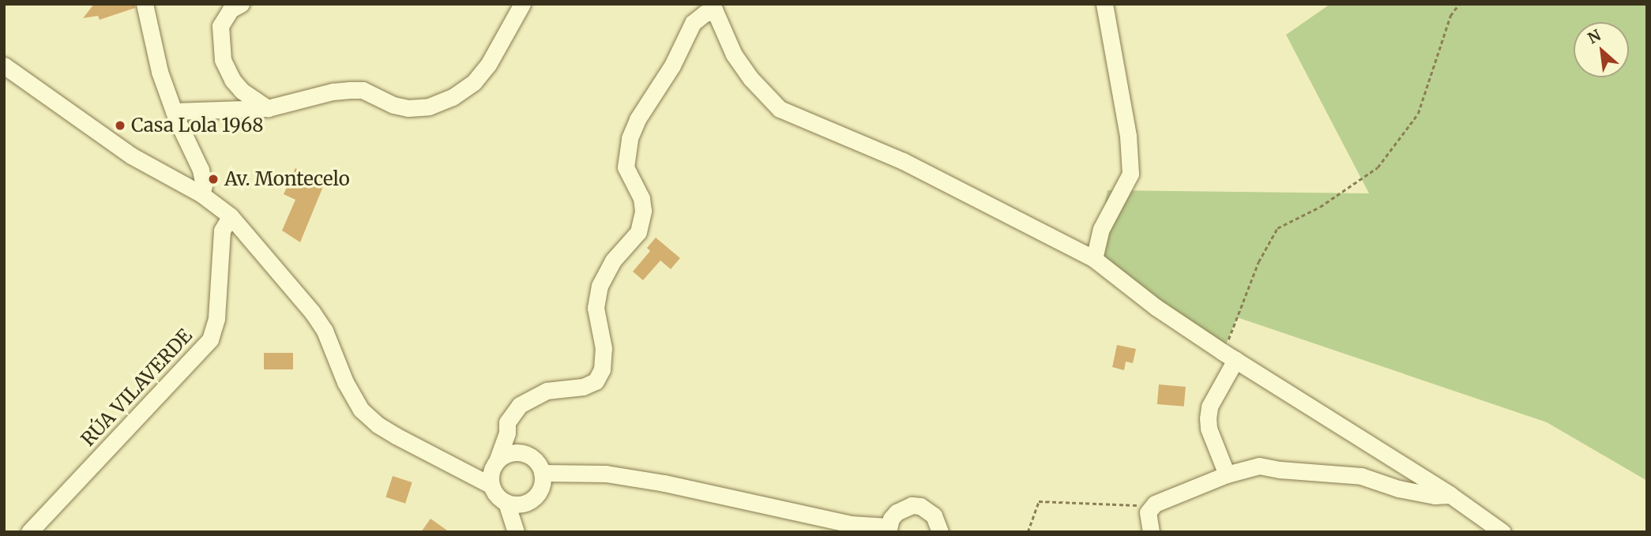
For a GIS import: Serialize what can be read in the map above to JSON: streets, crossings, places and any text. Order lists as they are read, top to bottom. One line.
{"streets":{"street":["RÚA VILAVERDE"]},"places":["Casa Lola 1968","Av. Montecelo"],"north":"top left"}
